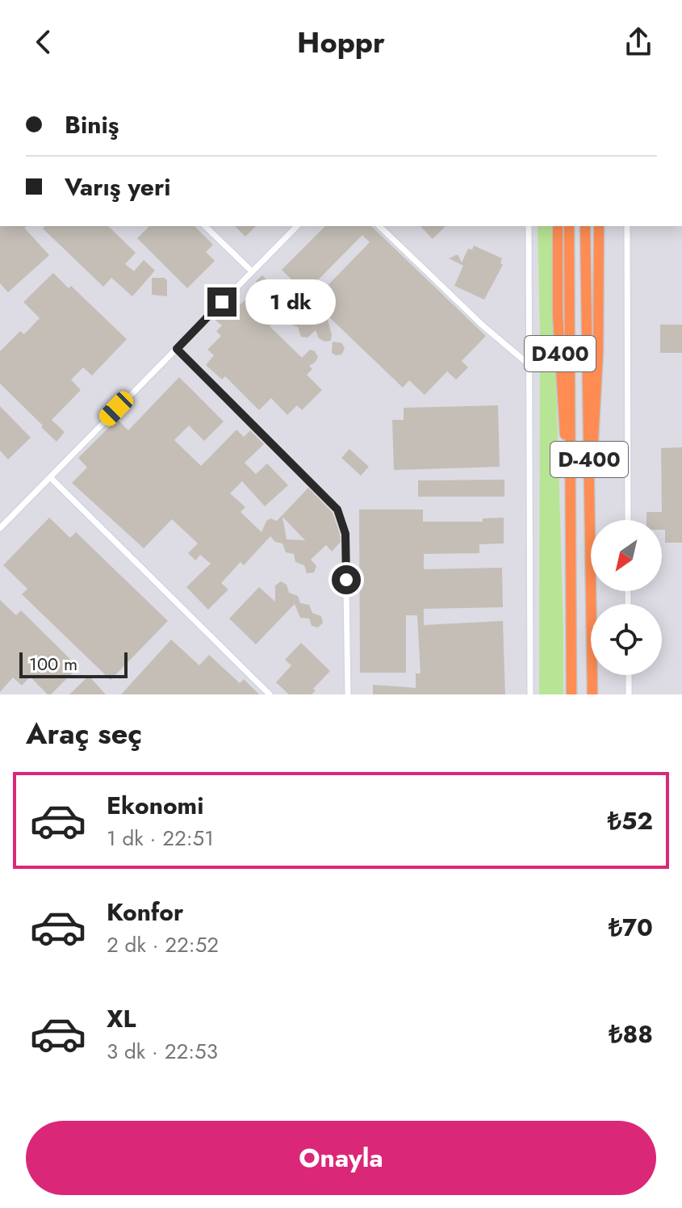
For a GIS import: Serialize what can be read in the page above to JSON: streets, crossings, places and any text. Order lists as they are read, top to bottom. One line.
{"streets":{"highway":["D400","D-400"]},"crossings":[["D400","D-400"]],"scale_bar":"100 m","north":"bottom left","page":{"header":"Hoppr","banner":["Biniş","Varış yeri"],"bubble":"1 dk","scale":"100 m","heading":"Araç seç","list":[{"name":"Ekonomi","note":"1 dk · 22:51","value":"₺52"},{"name":"Konfor","note":"2 dk · 22:52","value":"₺70"},{"name":"XL","note":"3 dk · 22:53","value":"₺88"}],"buttons":"Onayla"}}
